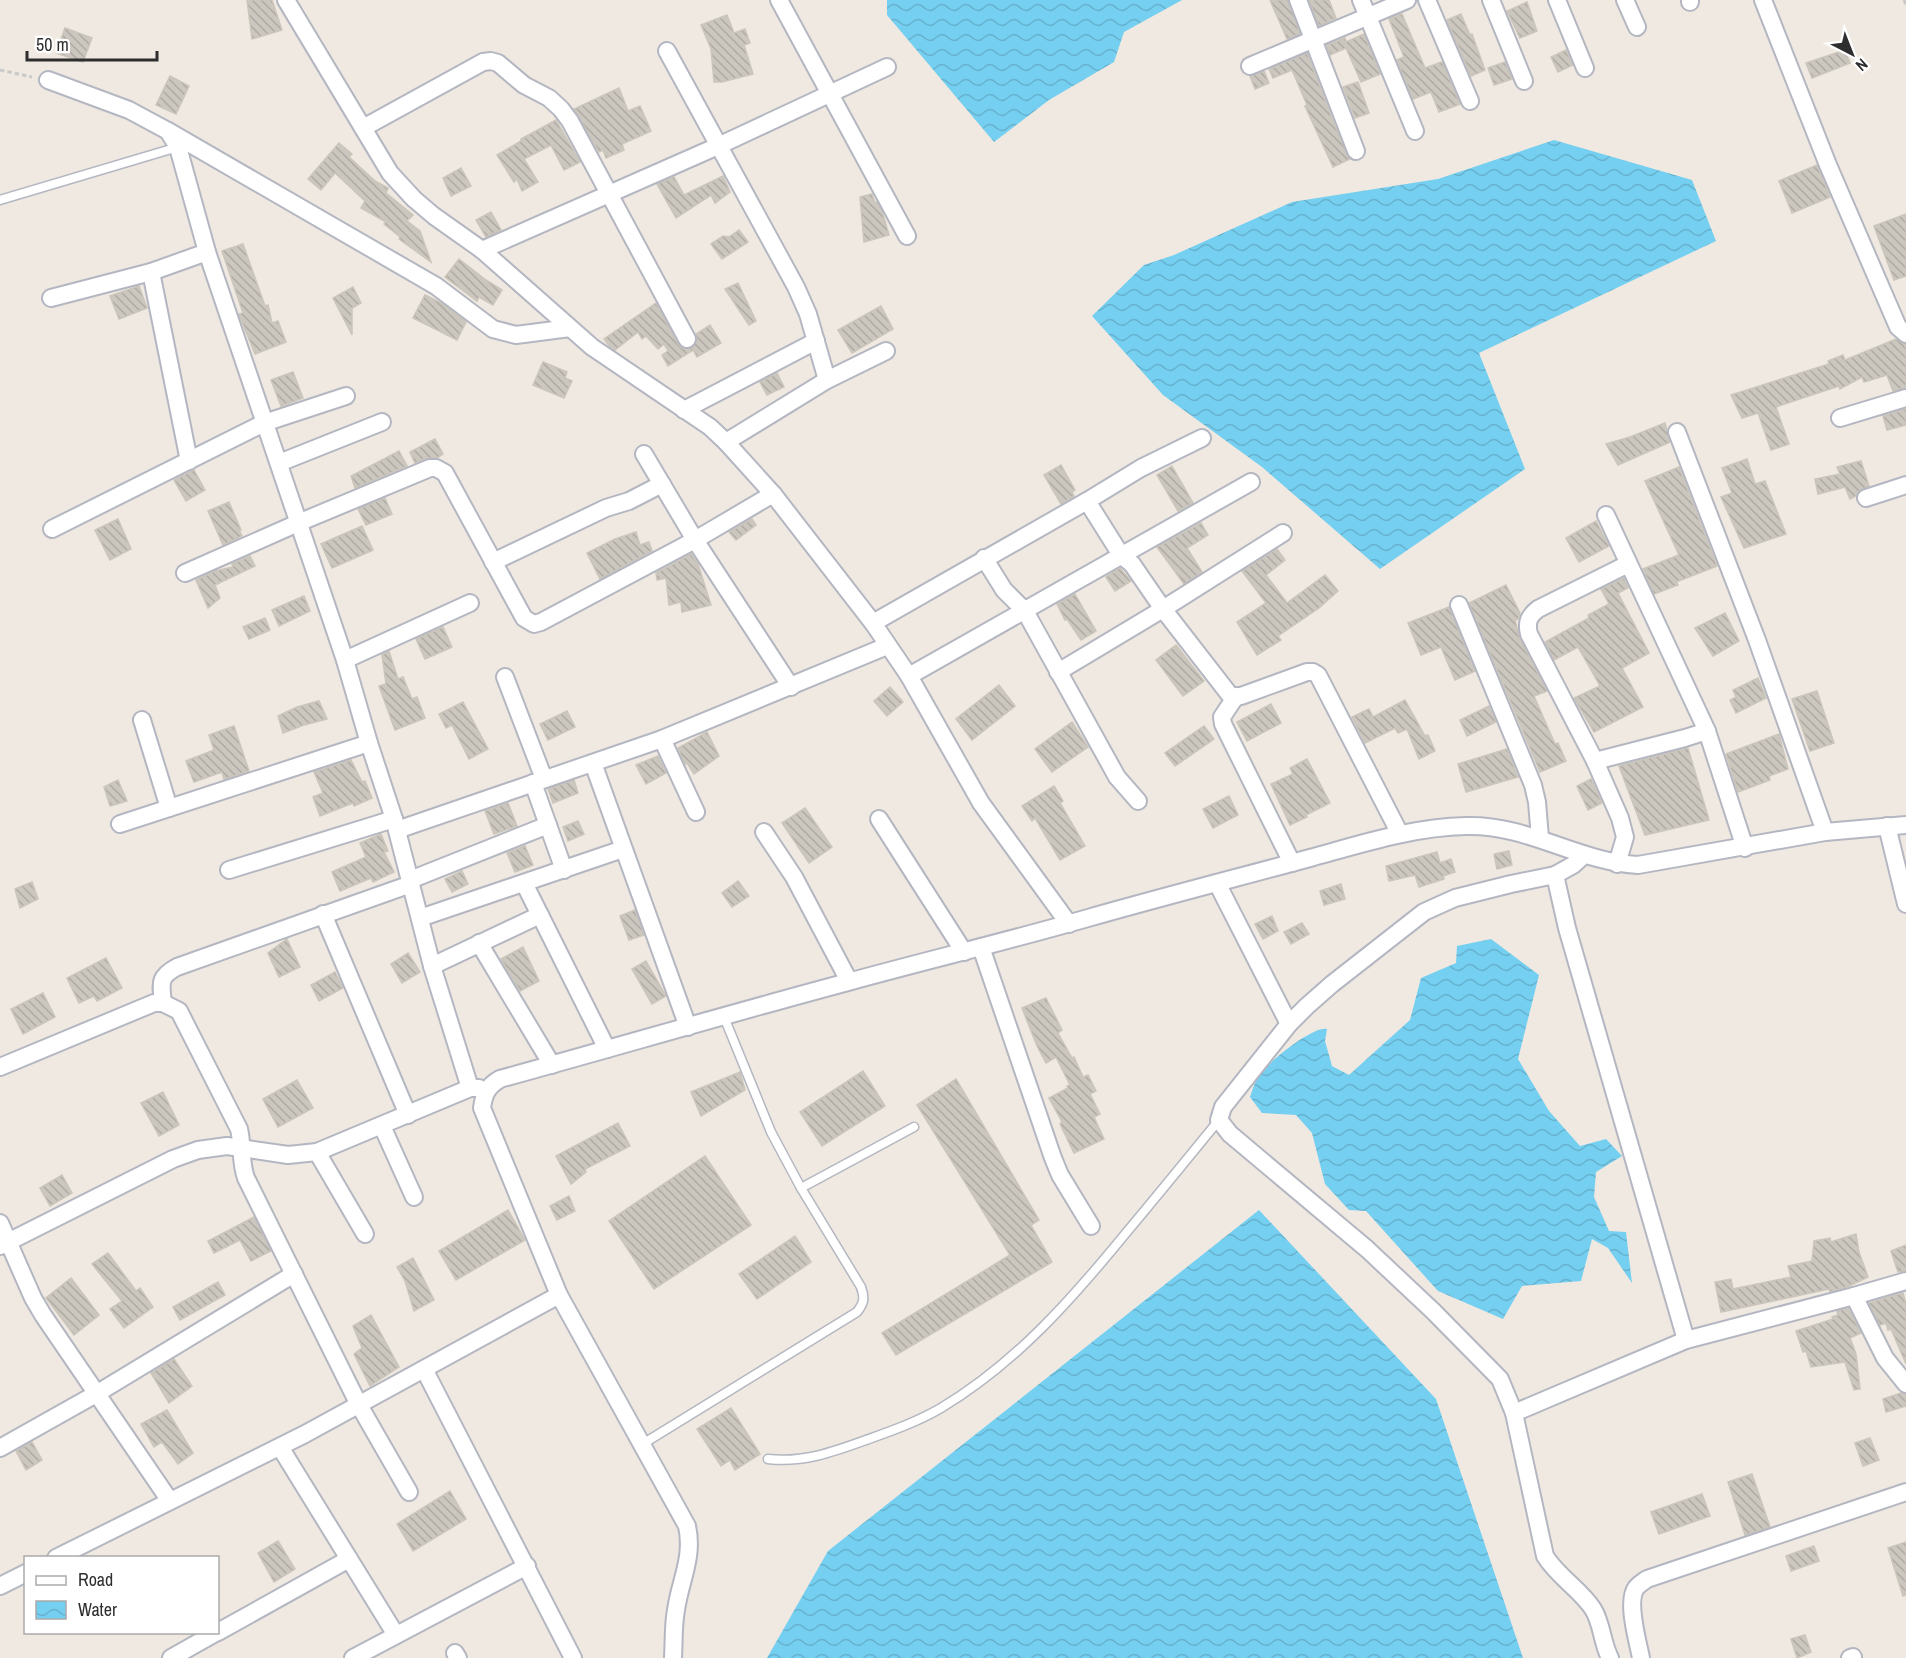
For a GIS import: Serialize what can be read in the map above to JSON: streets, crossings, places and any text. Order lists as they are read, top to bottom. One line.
{"legend":["Road","Water"],"scale_bar":"50 m","north":"bottom right"}
